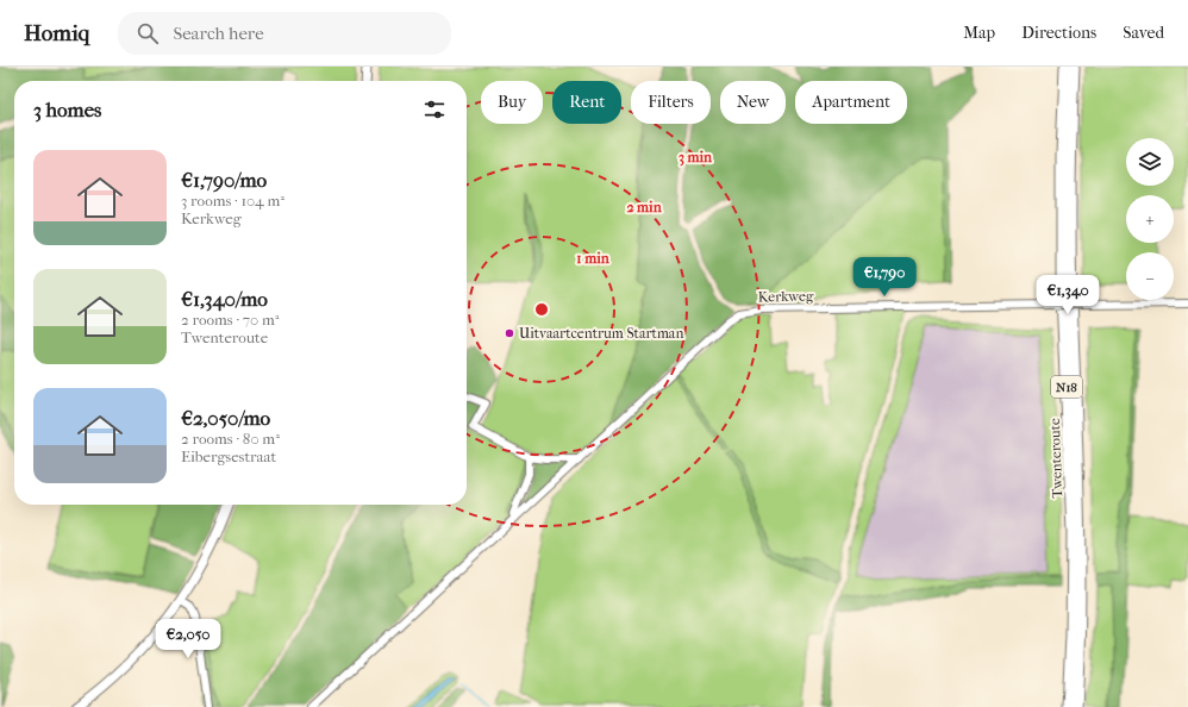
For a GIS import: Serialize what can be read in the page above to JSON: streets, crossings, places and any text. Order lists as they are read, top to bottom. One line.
{"streets":{"highway":["N18","Twenteroute"],"street":["Kerkweg"]},"places":["Uitvaartcentrum Startman"],"page":{"header":"Homiq","search":"Search here","nav":["Map","Directions","Saved"],"chip":["Buy","Rent","Filters","New","Apartment"],"heading":"3 homes","map_buttons":["+","−"],"list":[{"name":"€1,790/mo","note":"3 rooms · 104 m² · Kerkweg"},{"name":"€1,340/mo","note":"2 rooms · 70 m² · Twenteroute"},{"name":"€2,050/mo","note":"2 rooms · 80 m² · Eibergsestraat"}],"price":["€1,790","€1,340","€2,050"]},"rings":["3 min","2 min","1 min"]}
